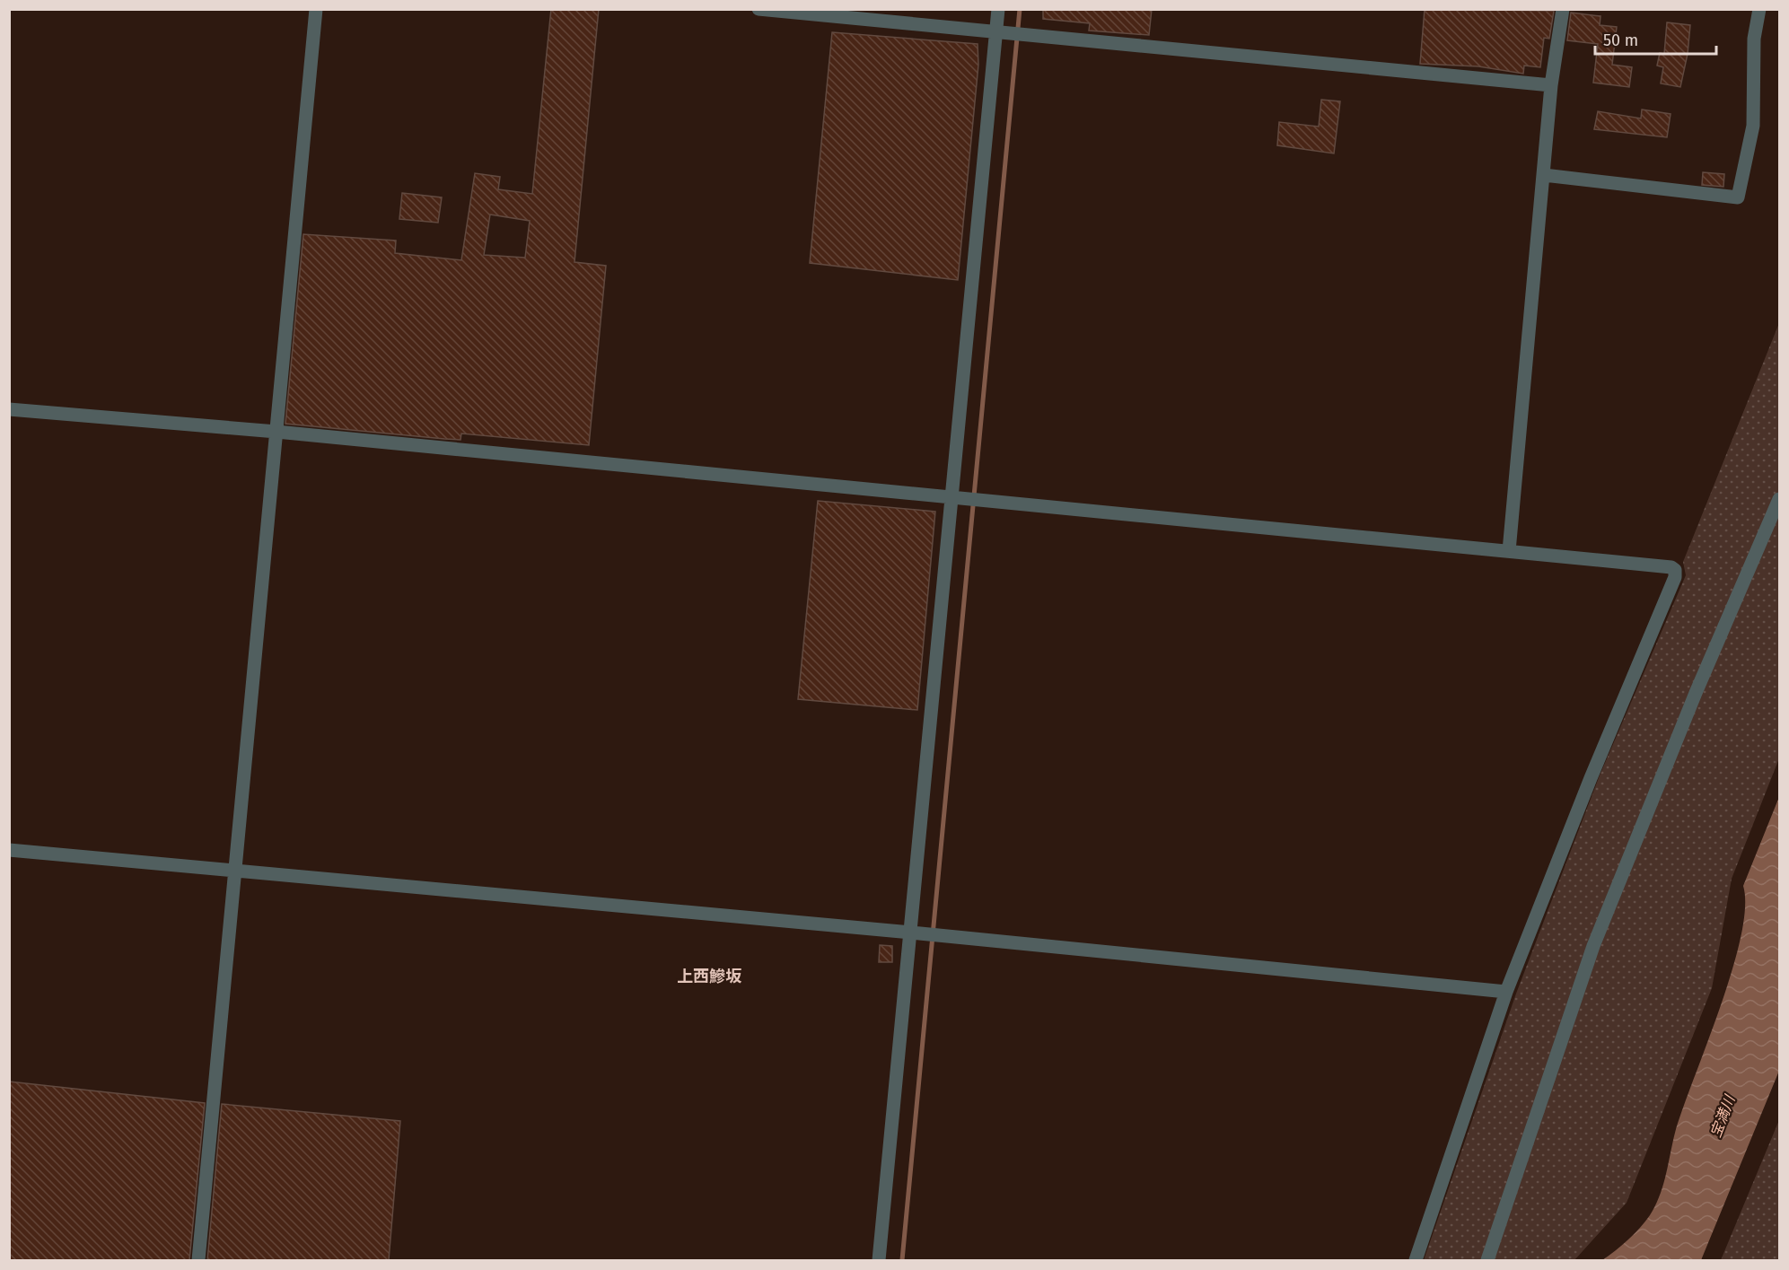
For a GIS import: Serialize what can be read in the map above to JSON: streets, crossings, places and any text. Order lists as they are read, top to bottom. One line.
{"districts":["上西鰺坂"],"water":["宝満川"],"scale_bar":"50 m"}
